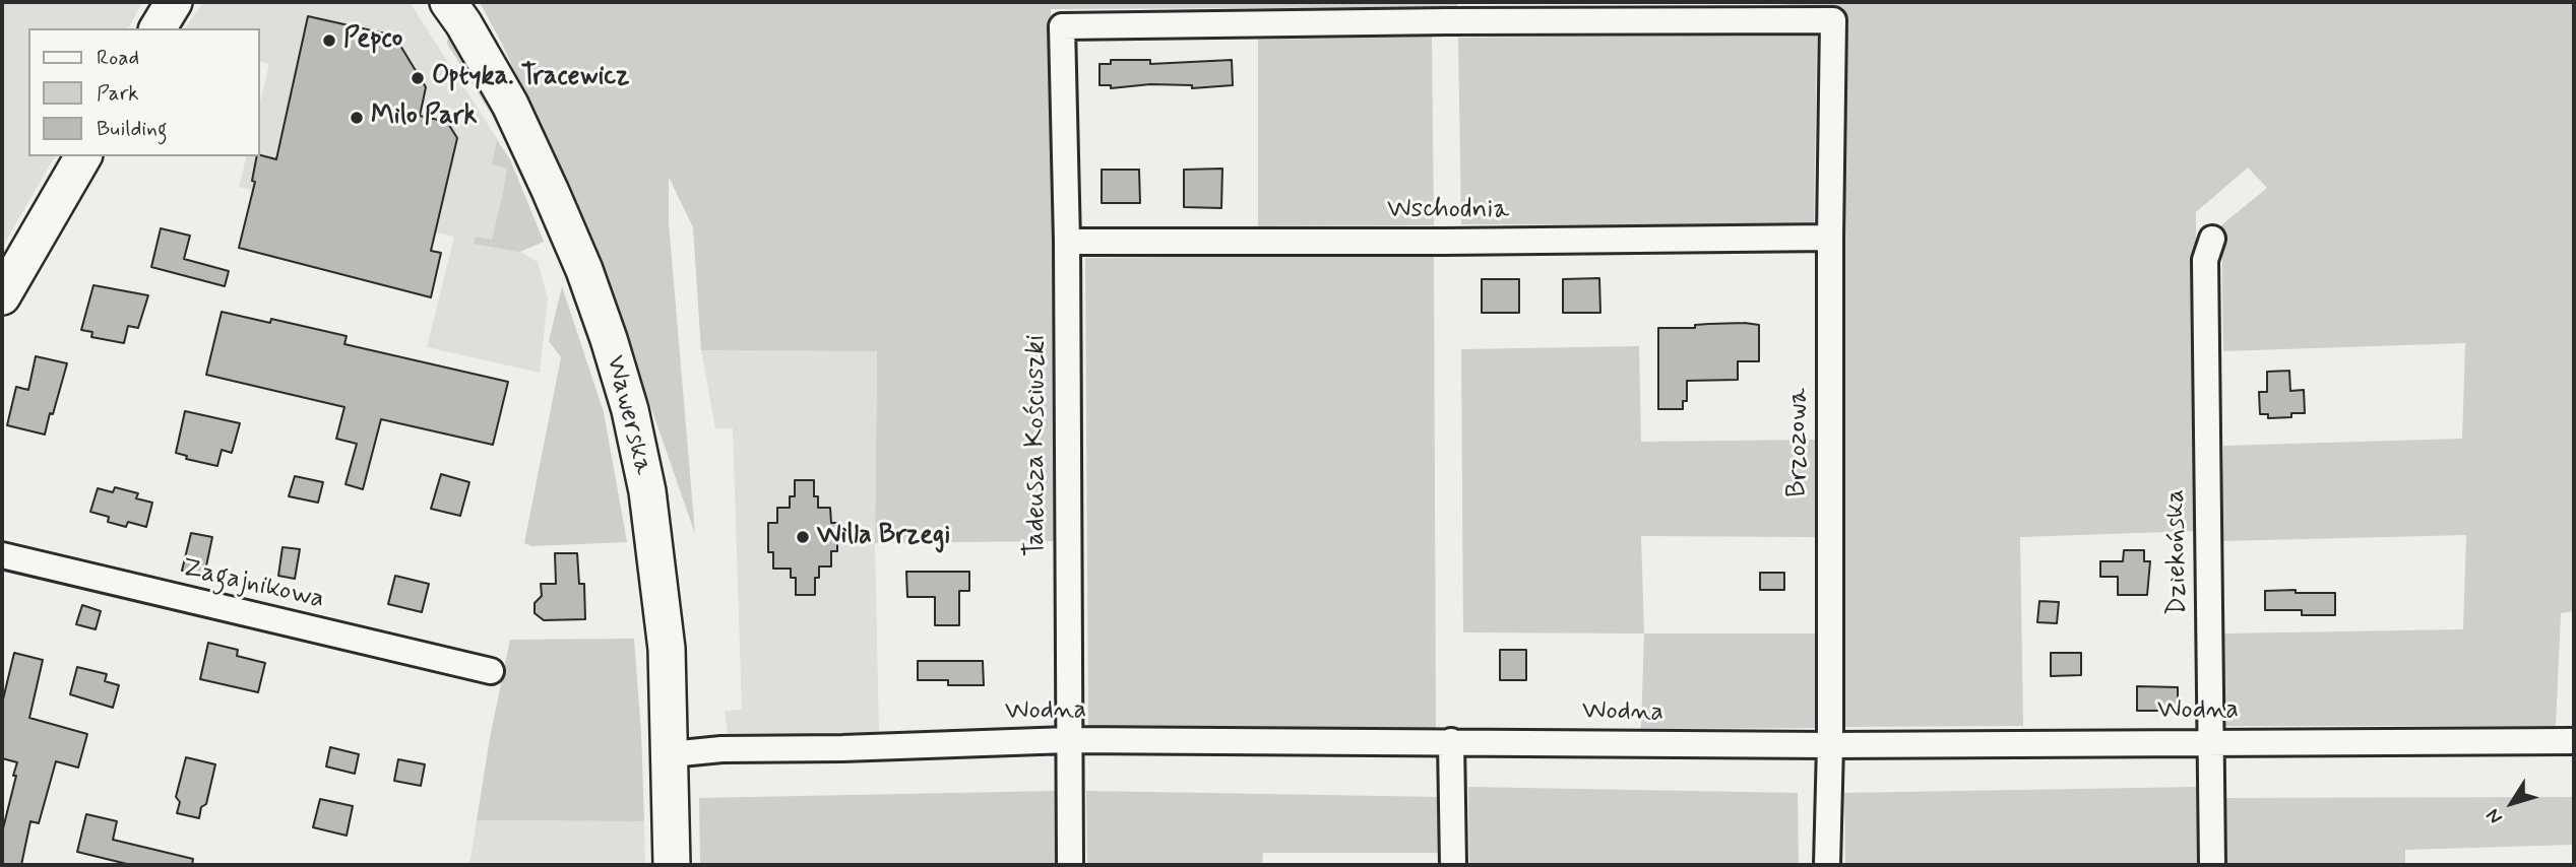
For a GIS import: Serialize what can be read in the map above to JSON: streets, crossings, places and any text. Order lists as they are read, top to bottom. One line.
{"streets":{"main road":["Wawerska"],"street":["Wschodnia","Brzozowa","Tadeusza Kościuszki","Dziekońska","Zagajnikowa","Wodna"]},"crossings":[["Wschodnia","Brzozowa"],["Wschodnia","Tadeusza Kościuszki"],["Wawerska","Wodna"],["Brzozowa","Tadeusza Kościuszki"],["Brzozowa","Wodna"],["Tadeusza Kościuszki","Wodna"],["Dziekońska","Wodna"]],"places":["Pepco","Optyka. Tracewicz","Milo Park","Willa Brzegi"],"legend":["Road","Park","Building"],"north":"bottom left"}
